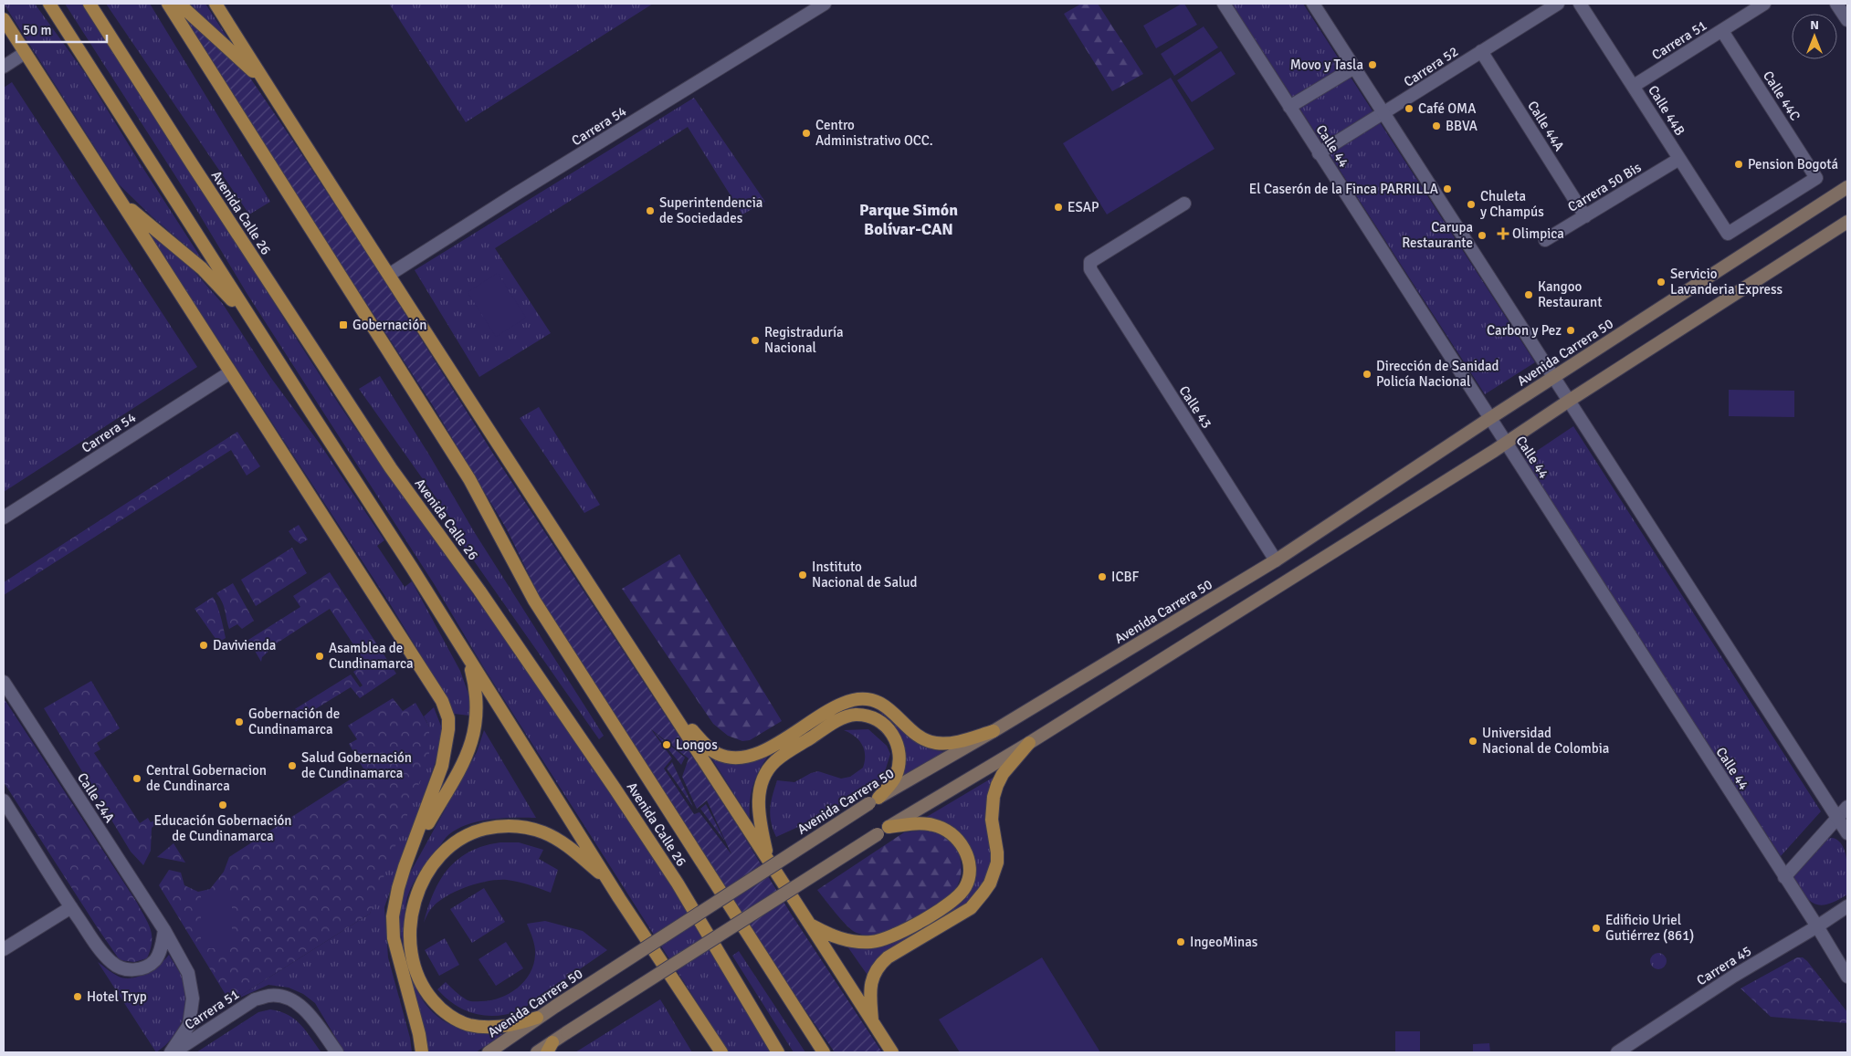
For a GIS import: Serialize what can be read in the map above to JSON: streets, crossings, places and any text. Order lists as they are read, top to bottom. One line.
{"streets":{"main road":["Avenida Calle 26","Avenida Carrera 50"],"street":["Carrera 51","Carrera 52","Calle 44C","Calle 44B","Carrera 54","Calle 44A","Calle 44","Carrera 50 Bis","Calle 43","Calle 24A","Carrera 45"]},"crossings":[["Carrera 51","Calle 44C"],["Carrera 51","Calle 44B"],["Carrera 51","Calle 24A"],["Carrera 52","Calle 44A"],["Carrera 52","Calle 44"],["Calle 44C","Calle 44B"],["Calle 44B","Carrera 50 Bis"],["Calle 44A","Carrera 50 Bis"],["Calle 44","Avenida Carrera 50"],["Calle 44","Carrera 45"],["Avenida Carrera 50","Calle 43"]],"districts":["Parque Simón Bolívar-CAN"],"places":{"other":["Movo y Tasla","Café OMA","BBVA","Centro Administrativo OCC.","Pension Bogotá","El Caserón de la Finca PARRILLA","Chuleta y Champús","ESAP","Superintendencia de Sociedades","Carupa Restaurante","Servicio Lavanderia Express","Kangoo Restaurant","Carbon y Pez","Registraduría Nacional","Dirección de Sanidad Policía Nacional","Instituto Nacional de Salud","ICBF","Davivienda","Asamblea de Cundinamarca","Gobernación de Cundinamarca","Universidad Nacional de Colombia","Longos","Salud Gobernación de Cundinamarca","Central Gobernacion de Cundinarca","Educación Gobernación de Cundinamarca","Edificio Uriel Gutiérrez (861)","IngeoMinas","Hotel Tryp"],"health":["Olimpica"],"transit":["Gobernación"]},"scale_bar":"50 m","north":"top"}
